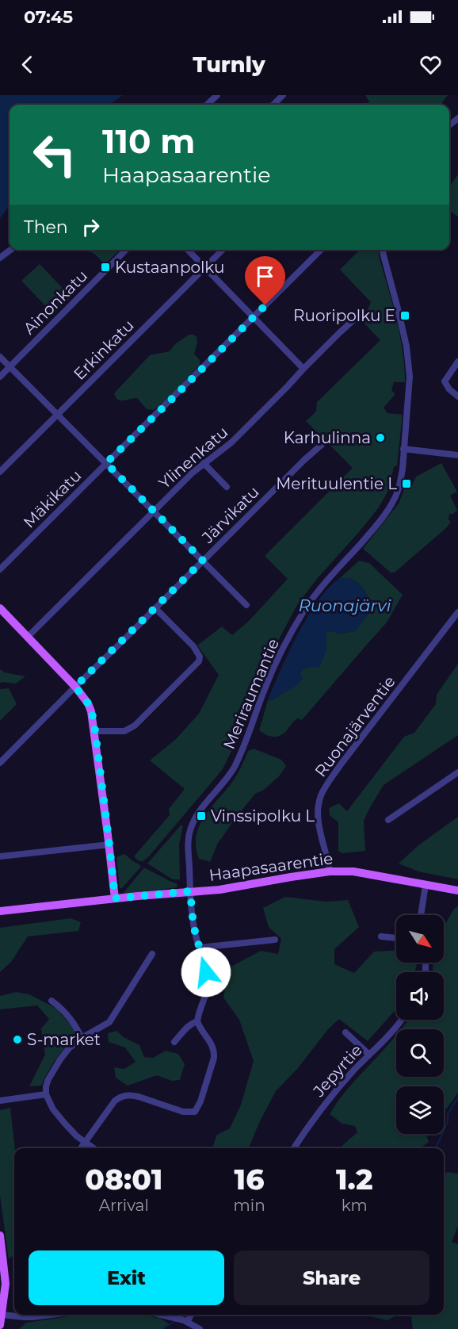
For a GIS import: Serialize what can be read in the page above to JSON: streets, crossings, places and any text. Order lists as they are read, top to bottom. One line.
{"streets":{"main road":["Haapasaarentie"],"street":["Ainonkatu","Erkinkatu","Ylinenkatu","Mäkikatu","Järvikatu","Meriraumantie","Ruonajärventie","Jepyrtie"]},"crossings":[["Meriraumantie","Haapasaarentie"],["Ruonajärventie","Haapasaarentie"]],"water":["Ruonajärvi"],"places":{"transit":["Kustaanpolku","Ruoripolku E","Merituulentie L","Vinssipolku L"],"other":["Karhulinna","S-market"]},"north":"bottom right","page":{"status":"07:45","header":"Turnly","turn":["110 m","Haapasaarentie"],"then":"Then","eta":["08:01","Arrival","16","min","1.2","km"],"buttons":["Exit","Share"]}}
